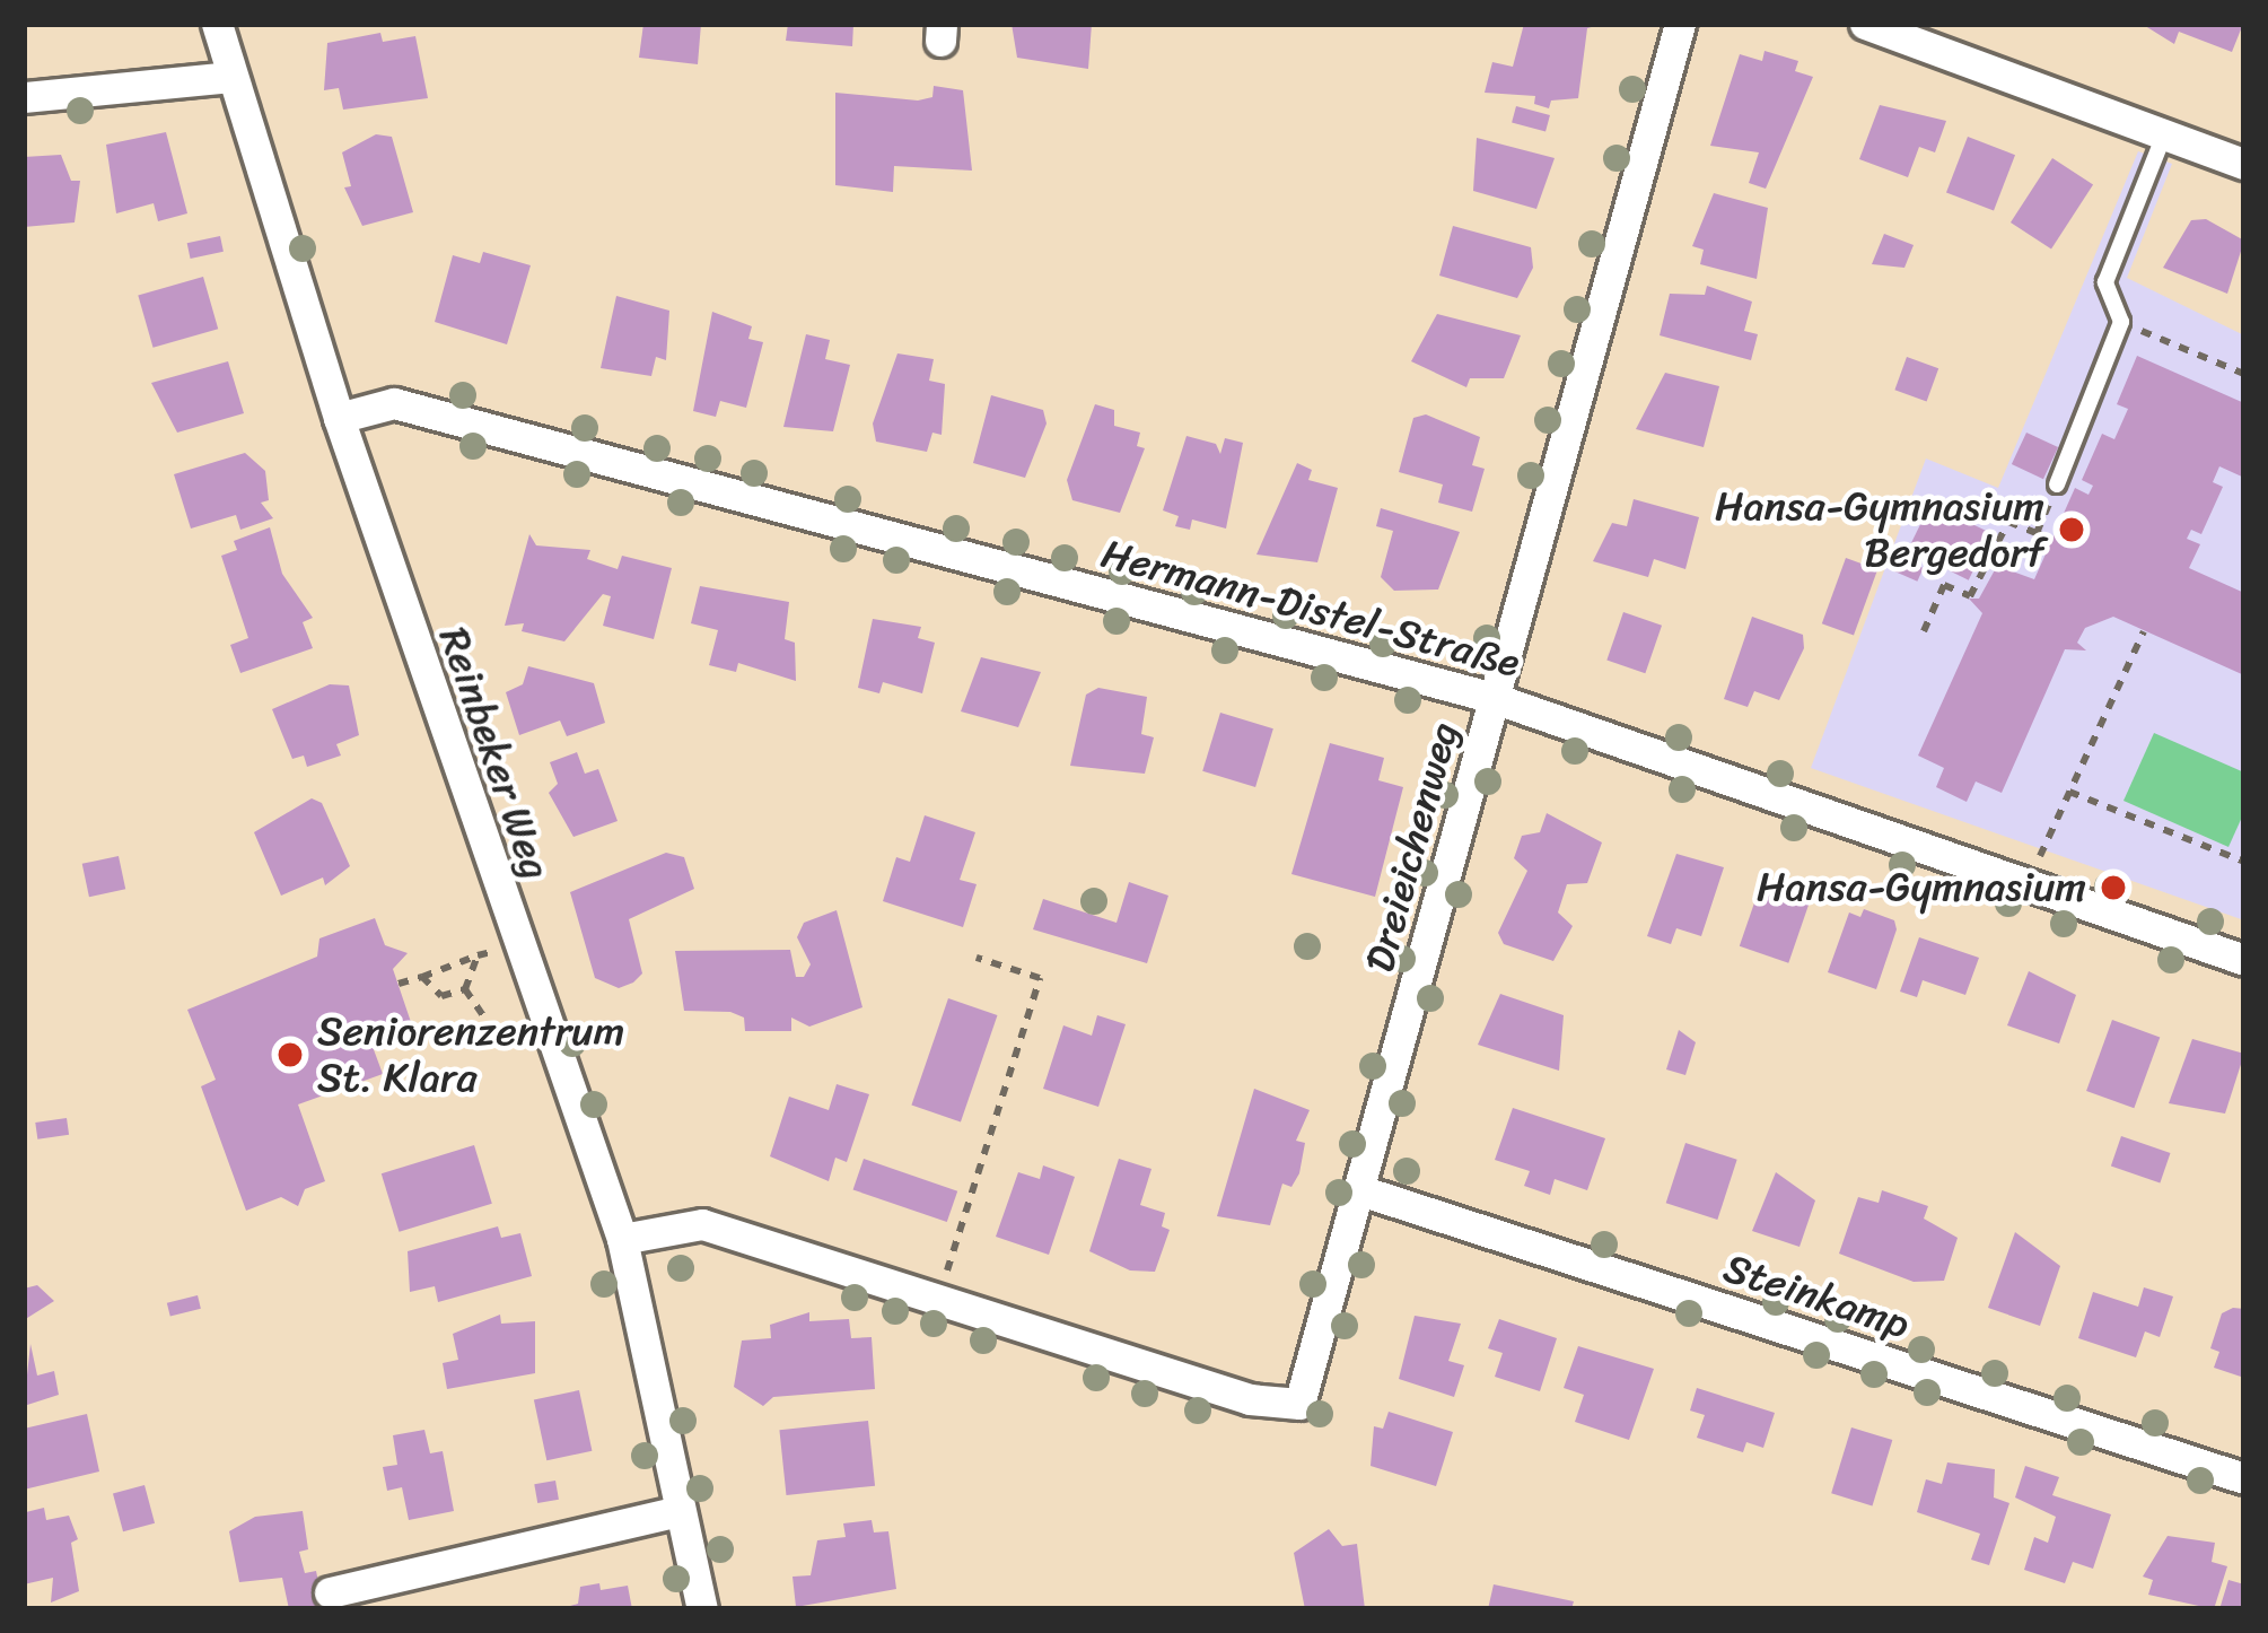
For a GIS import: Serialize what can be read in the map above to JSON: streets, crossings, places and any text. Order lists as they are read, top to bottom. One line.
{"streets":{"street":["Hermann-Distel-Straße","Reinbeker Weg","Dreieichenweg","Steinkamp"]},"crossings":[["Hermann-Distel-Straße","Reinbeker Weg"],["Hermann-Distel-Straße","Dreieichenweg"],["Dreieichenweg","Steinkamp"]],"places":["Hansa-Gymnasium Bergedorf","Hansa-Gymnasium","Seniorenzentrum St. Klara"]}
